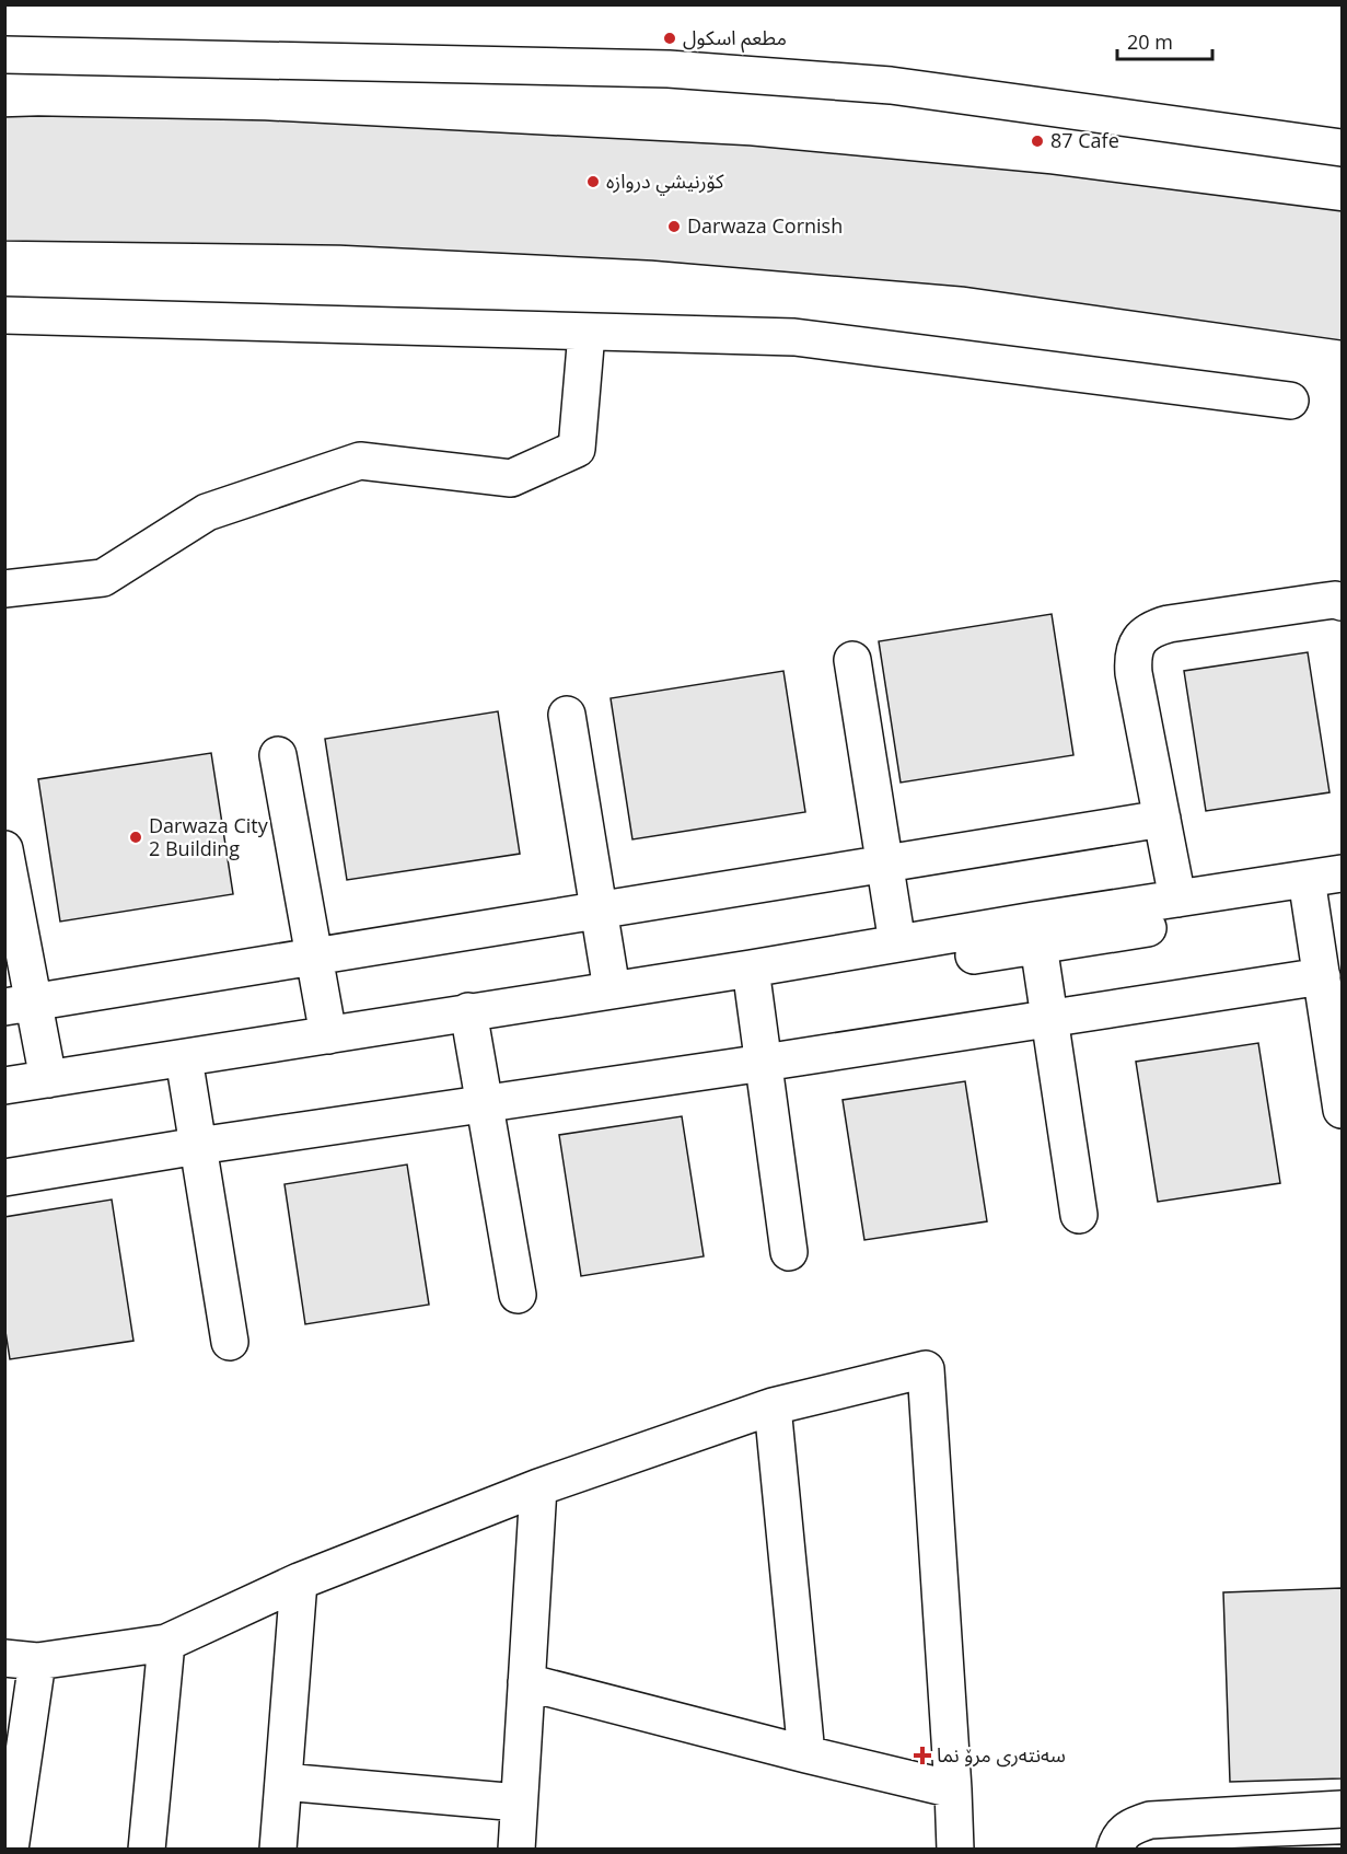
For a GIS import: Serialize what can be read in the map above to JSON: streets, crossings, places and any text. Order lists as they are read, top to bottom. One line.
{"places":{"other":["مطعم اسكول","87 Cafe","کۆرنيشي دروازە","Darwaza Cornish","Darwaza City 2 Building"],"health":["سەنتەرى مرۆ نما"]},"scale_bar":"20 m"}
